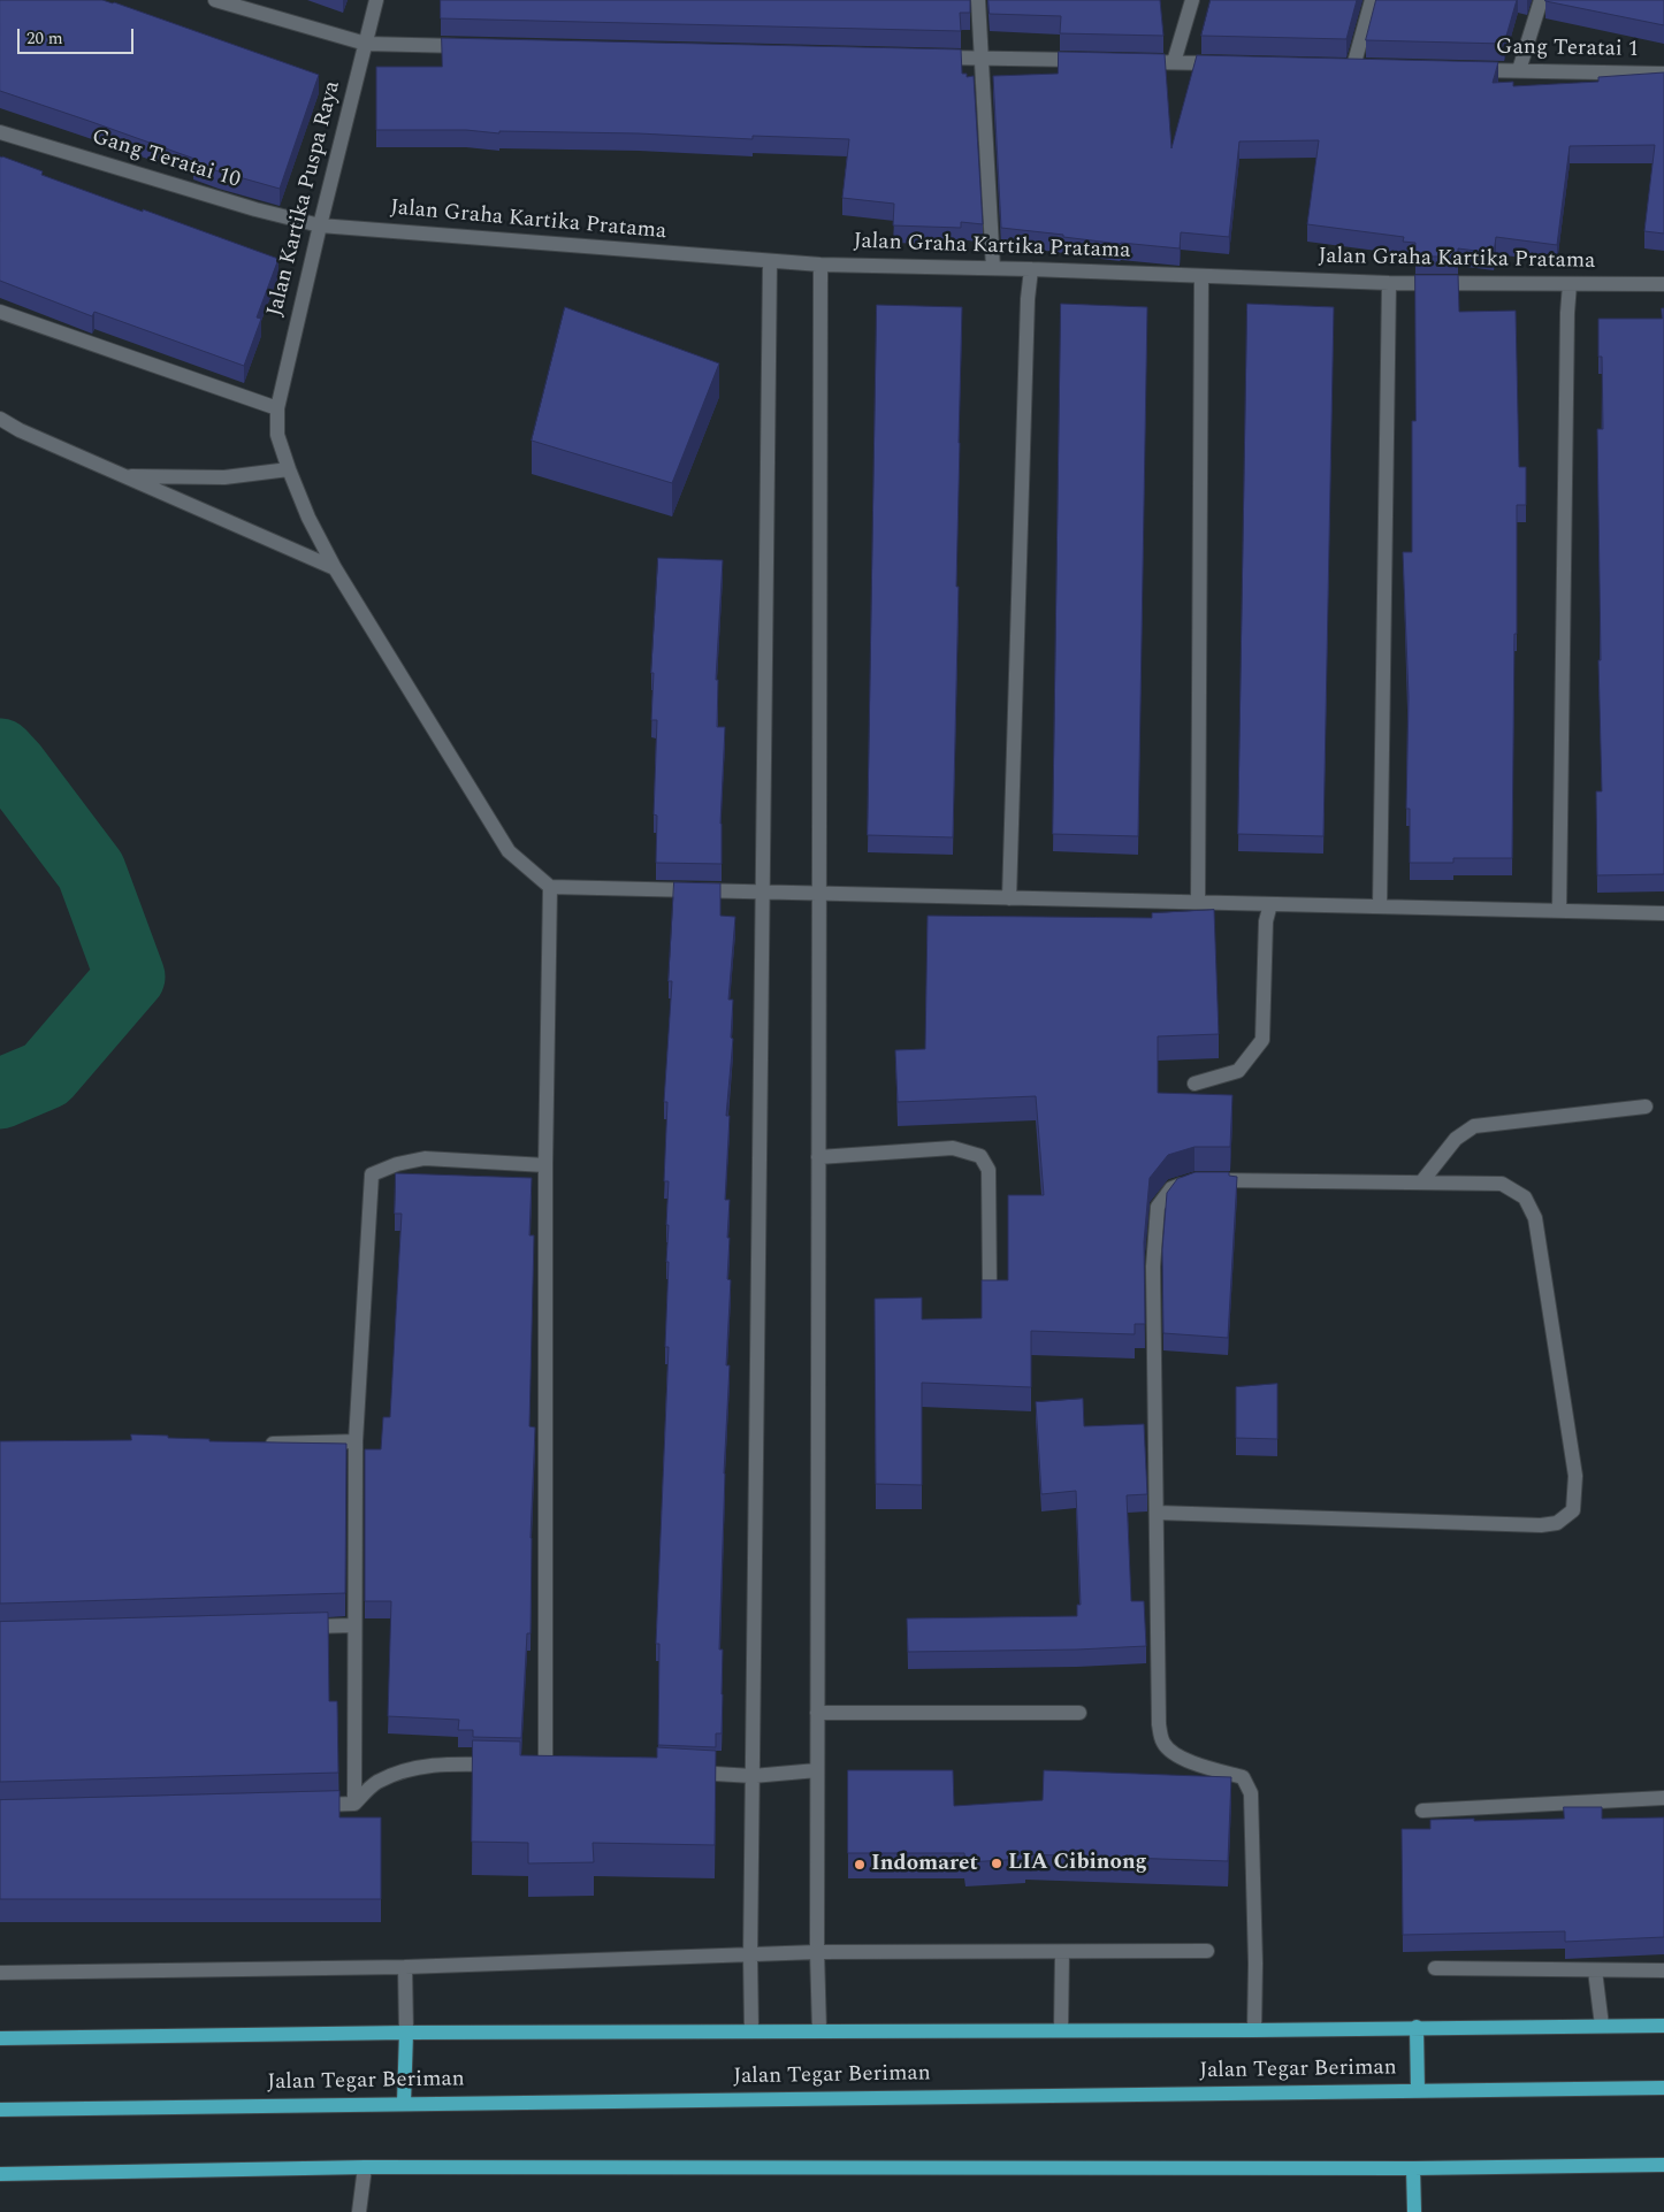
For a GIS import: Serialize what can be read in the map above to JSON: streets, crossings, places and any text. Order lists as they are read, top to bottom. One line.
{"streets":{"main road":["Jalan Tegar Beriman"],"street":["Gang Teratai 1","Gang Teratai 10","Jalan Kartika Puspa Raya","Jalan Graha Kartika Pratama"]},"crossings":[["Gang Teratai 10","Jalan Kartika Puspa Raya"],["Gang Teratai 10","Jalan Graha Kartika Pratama"],["Jalan Kartika Puspa Raya","Jalan Graha Kartika Pratama"]],"places":["LIA Cibinong","Indomaret"],"scale_bar":"20 m"}
